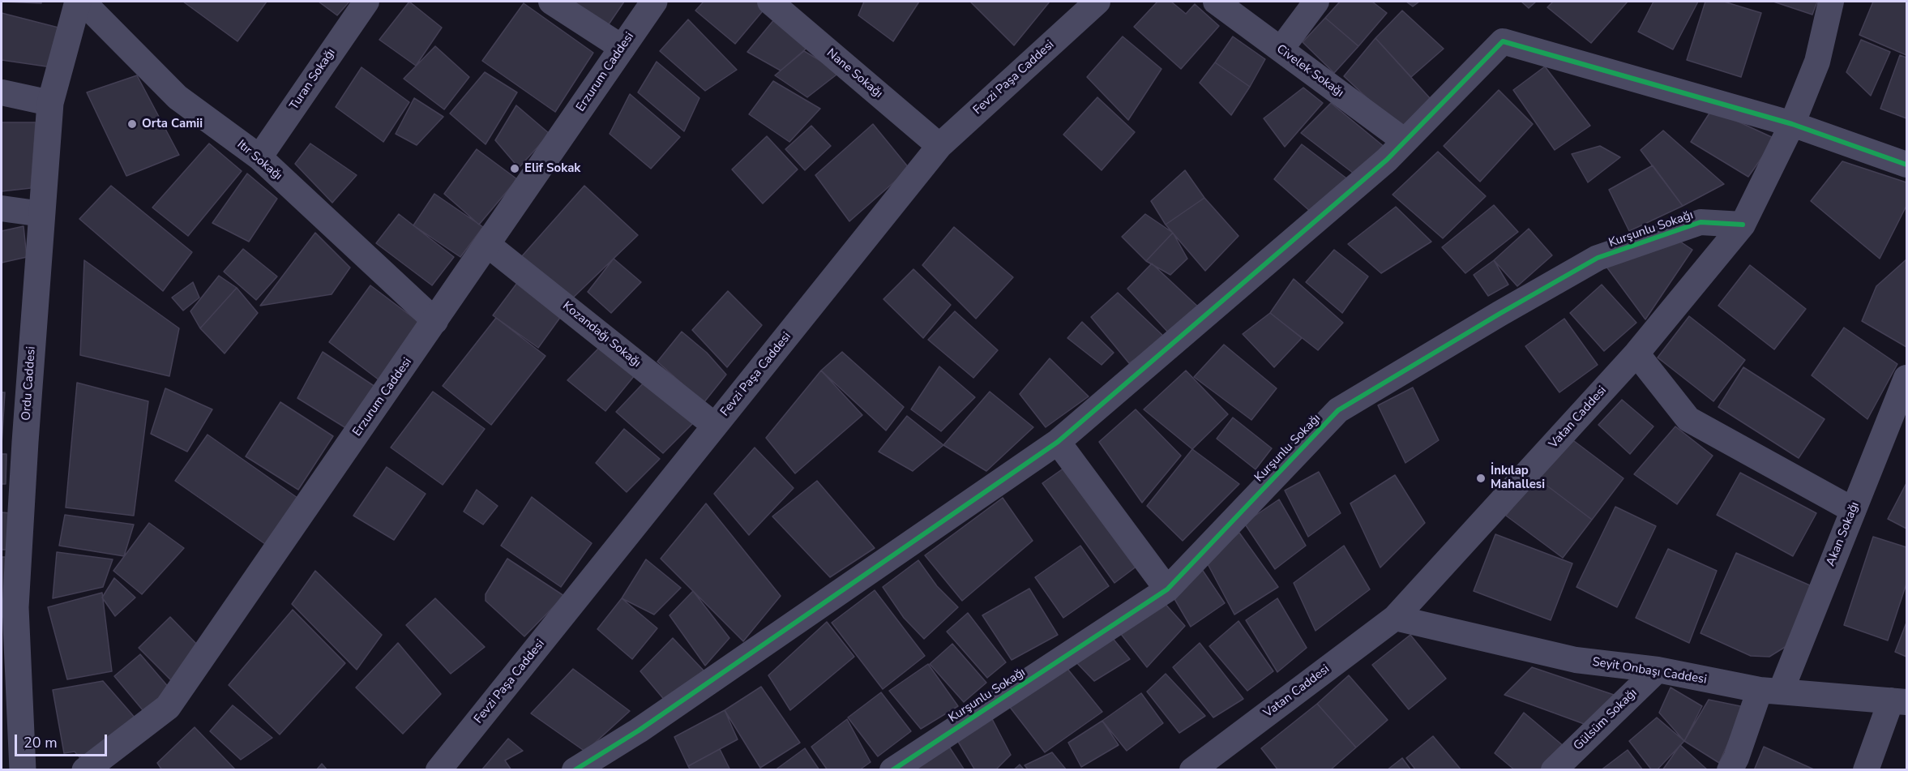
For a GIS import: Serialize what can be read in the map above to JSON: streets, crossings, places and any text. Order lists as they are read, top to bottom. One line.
{"streets":{"street":["Civelek Sokağı","Erzurum Caddesi","Nane Sokağı","Fevzi Paşa Caddesi","Turan Sokağı","Itır Sokağı","Kurşunlu Sokağı","Kozandağı Sokağı","Ordu Caddesi","Vatan Caddesi","Akan Sokağı","Seyit Onbaşı Caddesi","Gülsüm Sokağı"]},"crossings":[["Erzurum Caddesi","Itır Sokağı"],["Erzurum Caddesi","Kozandağı Sokağı"],["Nane Sokağı","Fevzi Paşa Caddesi"],["Fevzi Paşa Caddesi","Kozandağı Sokağı"],["Turan Sokağı","Itır Sokağı"],["Kurşunlu Sokağı","Vatan Caddesi"],["Vatan Caddesi","Seyit Onbaşı Caddesi"],["Akan Sokağı","Seyit Onbaşı Caddesi"],["Seyit Onbaşı Caddesi","Gülsüm Sokağı"]],"places":["Orta Camii","Elif Sokak","İnkılap Mahallesi"],"scale_bar":"20 m"}
